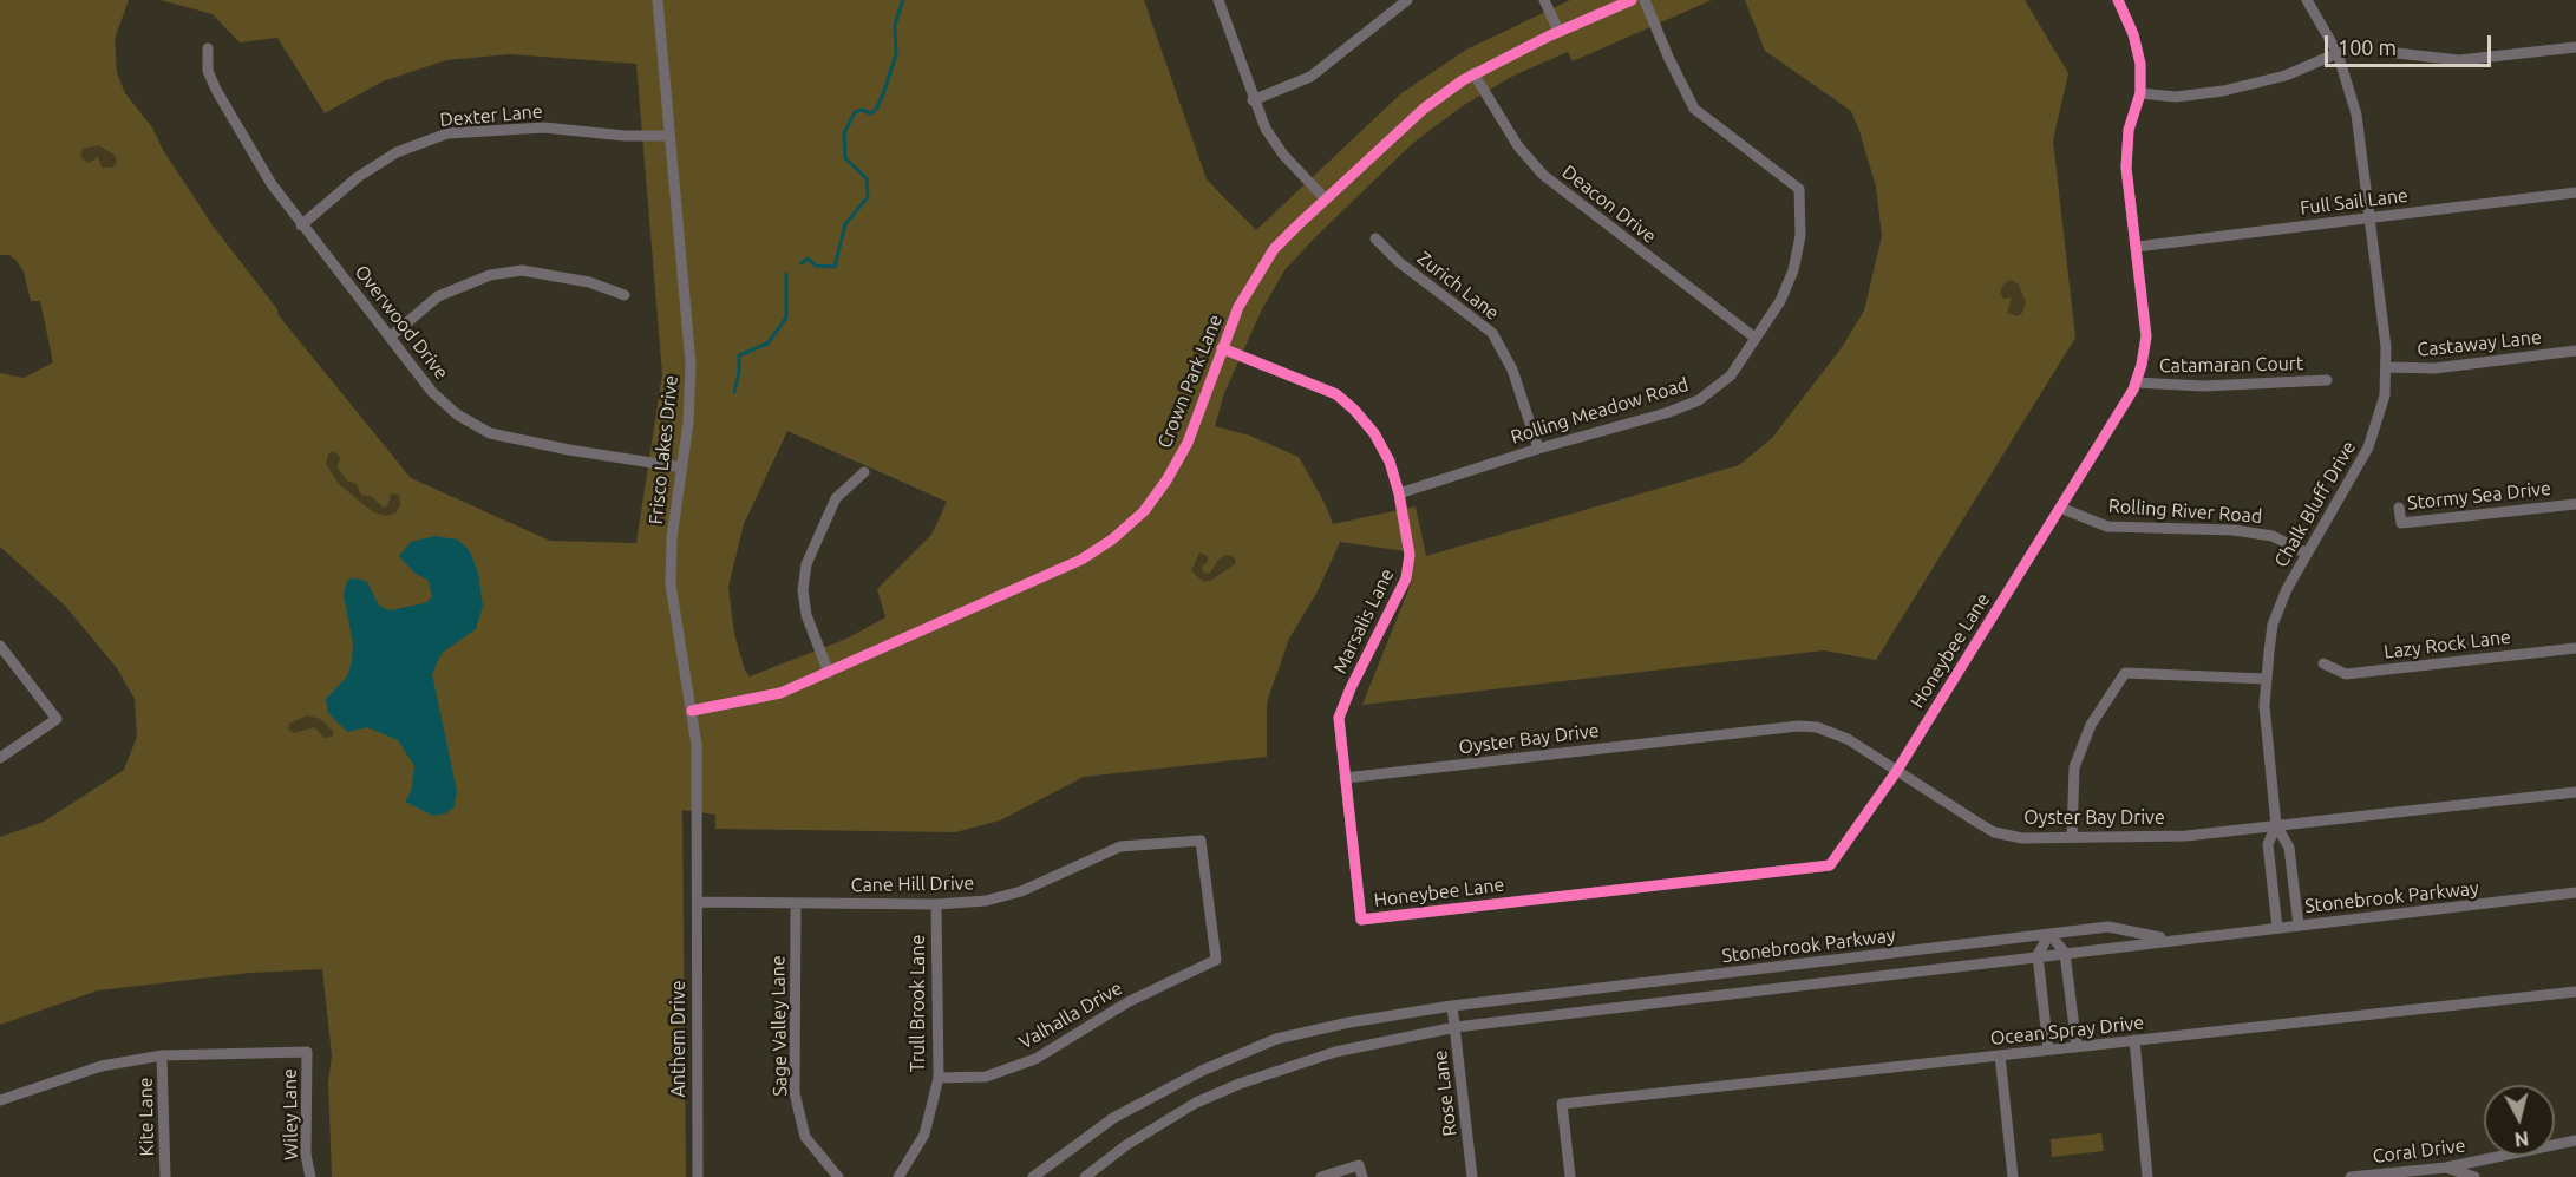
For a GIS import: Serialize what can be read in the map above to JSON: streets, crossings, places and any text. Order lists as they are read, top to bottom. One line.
{"streets":{"street":["Dexter Lane","Full Sail Lane","Deacon Drive","Zurich Lane","Overwood Drive","Castaway Lane","Catamaran Court","Crown Park Lane","Rolling Meadow Road","Frisco Lakes Drive","Stormy Sea Drive","Chalk Bluff Drive","Rolling River Road","Marsalis Lane","Lazy Rock Lane","Honeybee Lane","Oyster Bay Drive","Cane Hill Drive","Stonebrook Parkway","Trull Brook Lane","Valhalla Drive","Sage Valley Lane","Ocean Spray Drive","Anthem Drive","Rose Lane","Wiley Lane","Kite Lane","Coral Drive"]},"crossings":[["Dexter Lane","Overwood Drive"],["Dexter Lane","Frisco Lakes Drive"],["Full Sail Lane","Chalk Bluff Drive"],["Full Sail Lane","Honeybee Lane"],["Deacon Drive","Crown Park Lane"],["Deacon Drive","Rolling Meadow Road"],["Zurich Lane","Rolling Meadow Road"],["Overwood Drive","Frisco Lakes Drive"],["Castaway Lane","Chalk Bluff Drive"],["Catamaran Court","Honeybee Lane"],["Crown Park Lane","Frisco Lakes Drive"],["Crown Park Lane","Marsalis Lane"],["Rolling Meadow Road","Marsalis Lane"],["Frisco Lakes Drive","Cane Hill Drive"],["Frisco Lakes Drive","Anthem Drive"],["Chalk Bluff Drive","Rolling River Road"],["Chalk Bluff Drive","Oyster Bay Drive"],["Chalk Bluff Drive","Stonebrook Parkway"],["Rolling River Road","Honeybee Lane"],["Marsalis Lane","Honeybee Lane"],["Marsalis Lane","Oyster Bay Drive"],["Honeybee Lane","Oyster Bay Drive"],["Cane Hill Drive","Trull Brook Lane"],["Cane Hill Drive","Valhalla Drive"],["Cane Hill Drive","Sage Valley Lane"],["Cane Hill Drive","Anthem Drive"],["Stonebrook Parkway","Rose Lane"],["Trull Brook Lane","Valhalla Drive"],["Wiley Lane","Kite Lane"]],"scale_bar":"100 m","north":"bottom"}
